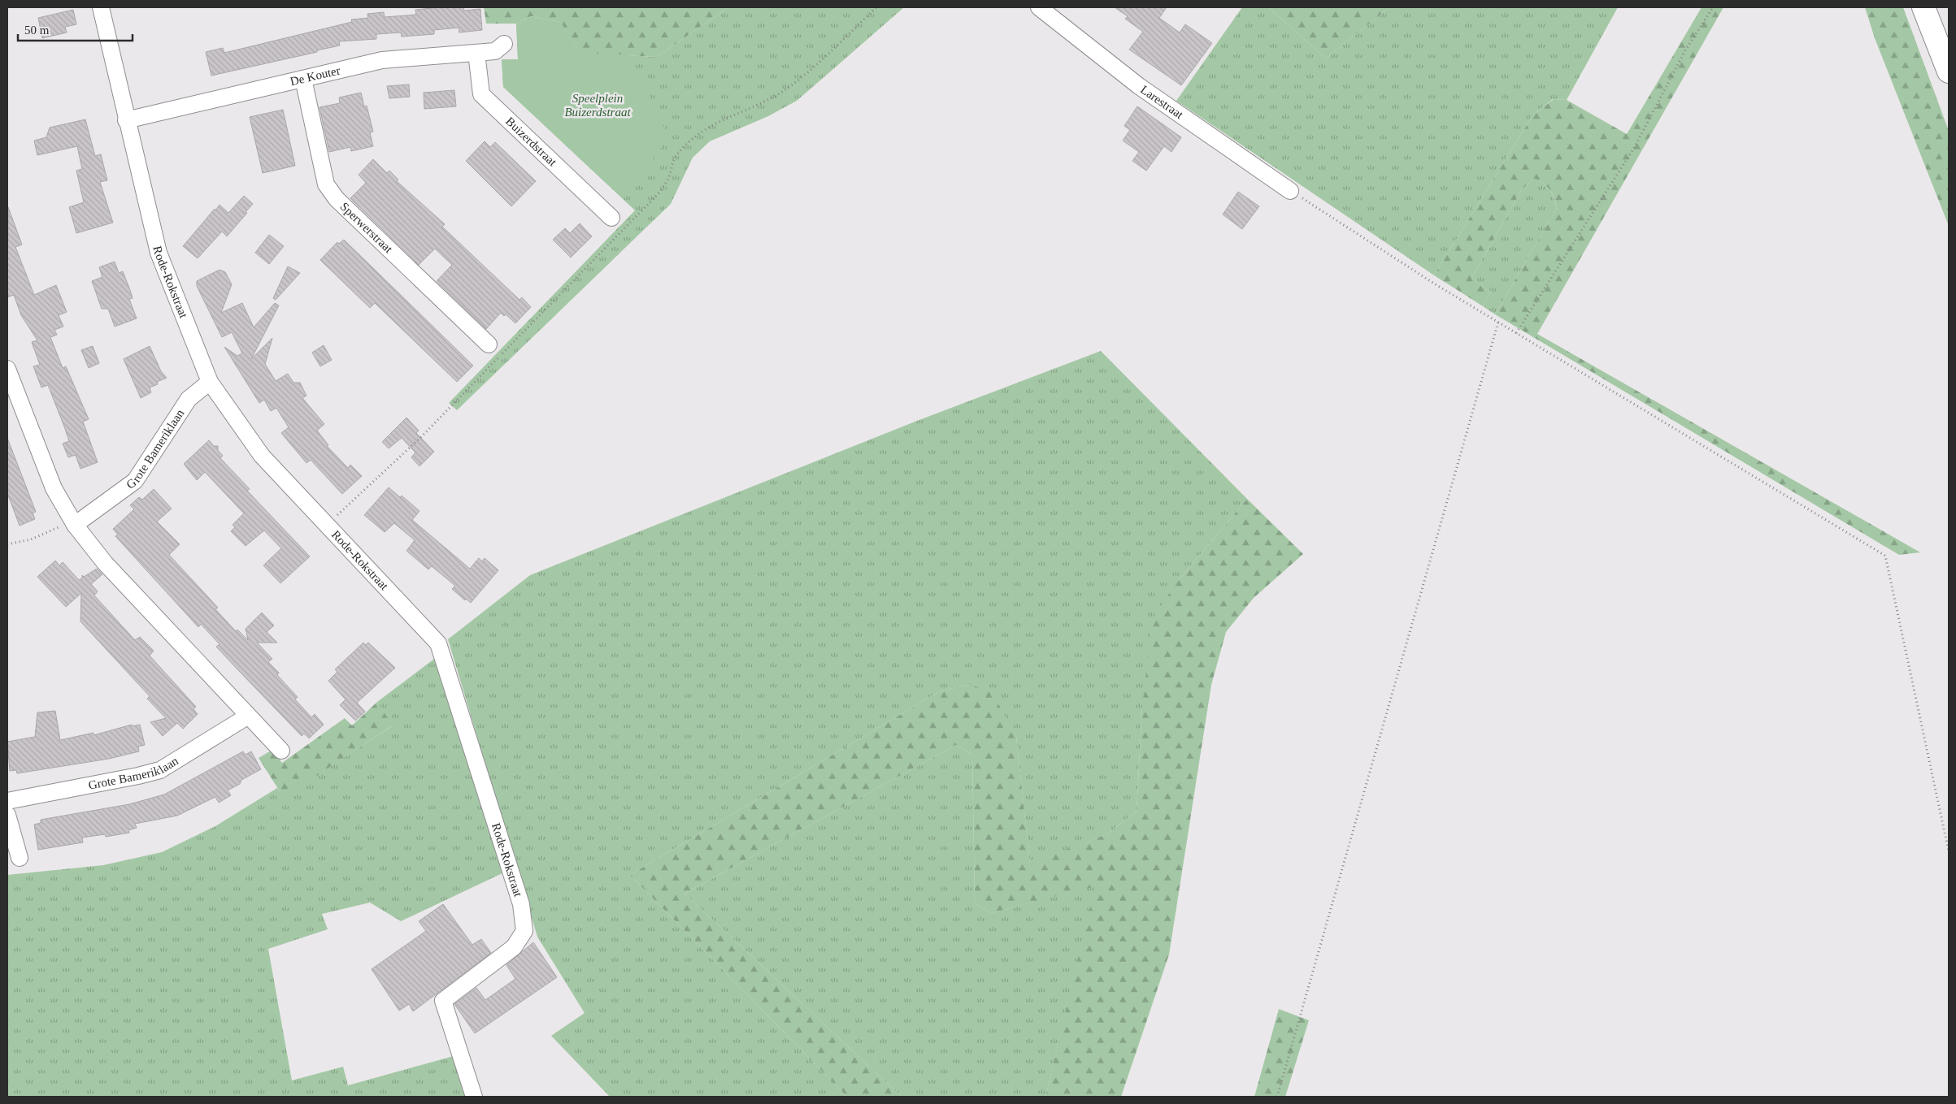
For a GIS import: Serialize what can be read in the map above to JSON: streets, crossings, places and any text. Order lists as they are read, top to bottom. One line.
{"streets":{"street":["De Kouter","Larestraat","Buizerdstraat","Sperwerstraat","Rode-Rokstraat","Grote Bameriklaan"]},"crossings":[["De Kouter","Buizerdstraat"],["De Kouter","Sperwerstraat"],["De Kouter","Rode-Rokstraat"],["Rode-Rokstraat","Grote Bameriklaan"]],"parks":["Speelplein Buizerdstraat"],"scale_bar":"50 m"}
